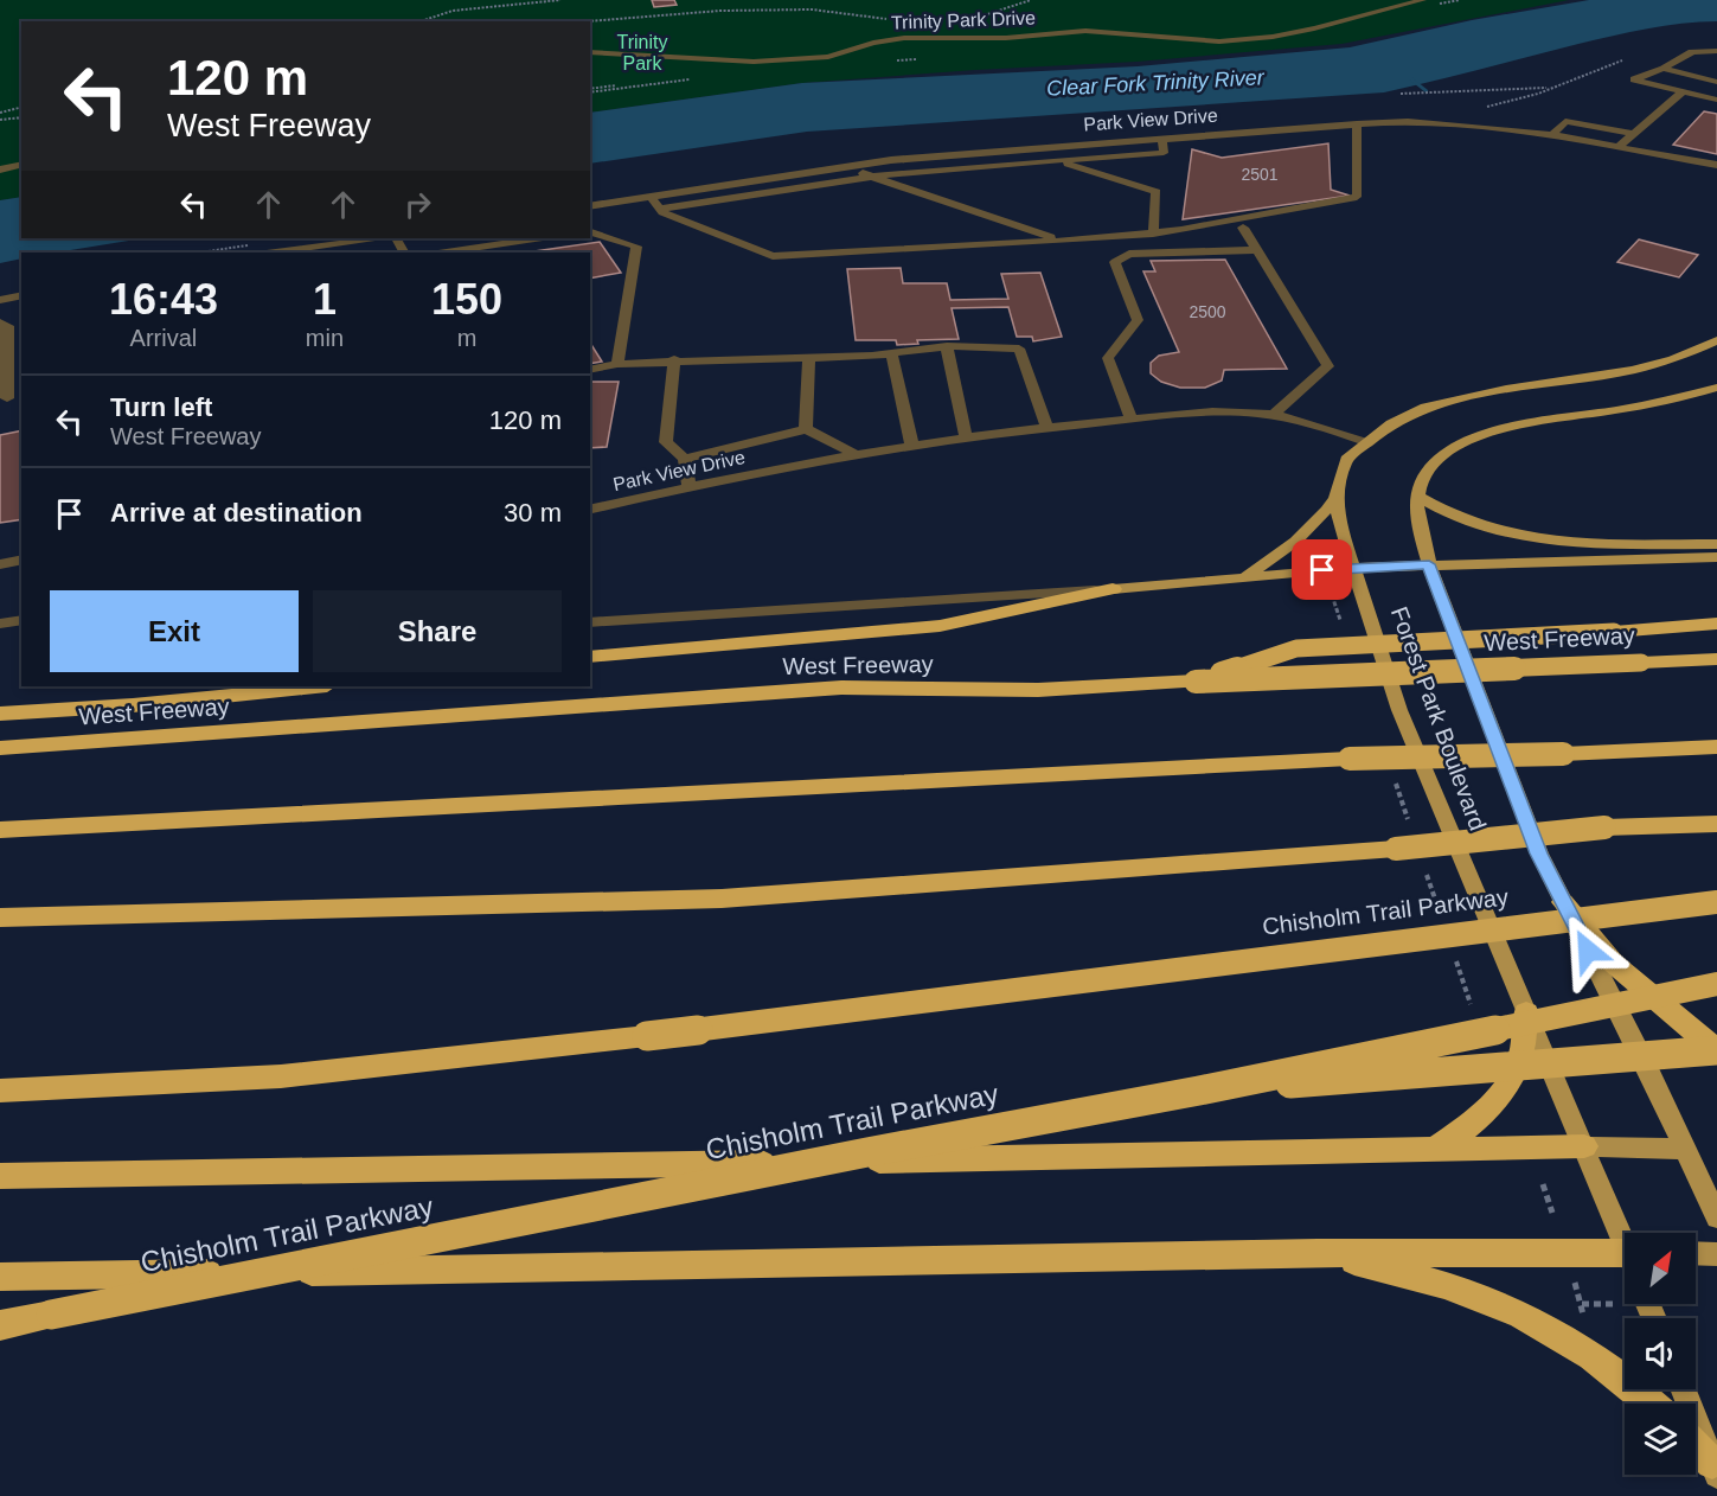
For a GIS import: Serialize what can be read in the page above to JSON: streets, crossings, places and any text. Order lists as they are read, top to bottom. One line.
{"streets":{"highway":["West Freeway","Chisholm Trail Parkway"],"main road":["Forest Park Boulevard"],"street":["Trinity Park Drive","Park View Drive"]},"crossings":[["Park View Drive","Forest Park Boulevard"]],"water":["Clear Fork Trinity River"],"parks":["Trinity Park"],"house_numbers":["2501","2500"],"north":"top right","page":{"turn":["120 m","West Freeway"],"eta":["16:43","Arrival","1","min","150","m"],"list":[{"name":"Turn left","note":"West Freeway","value":"120 m"},{"name":"Arrive at destination","value":"30 m"}],"buttons":["Exit","Share"]}}
